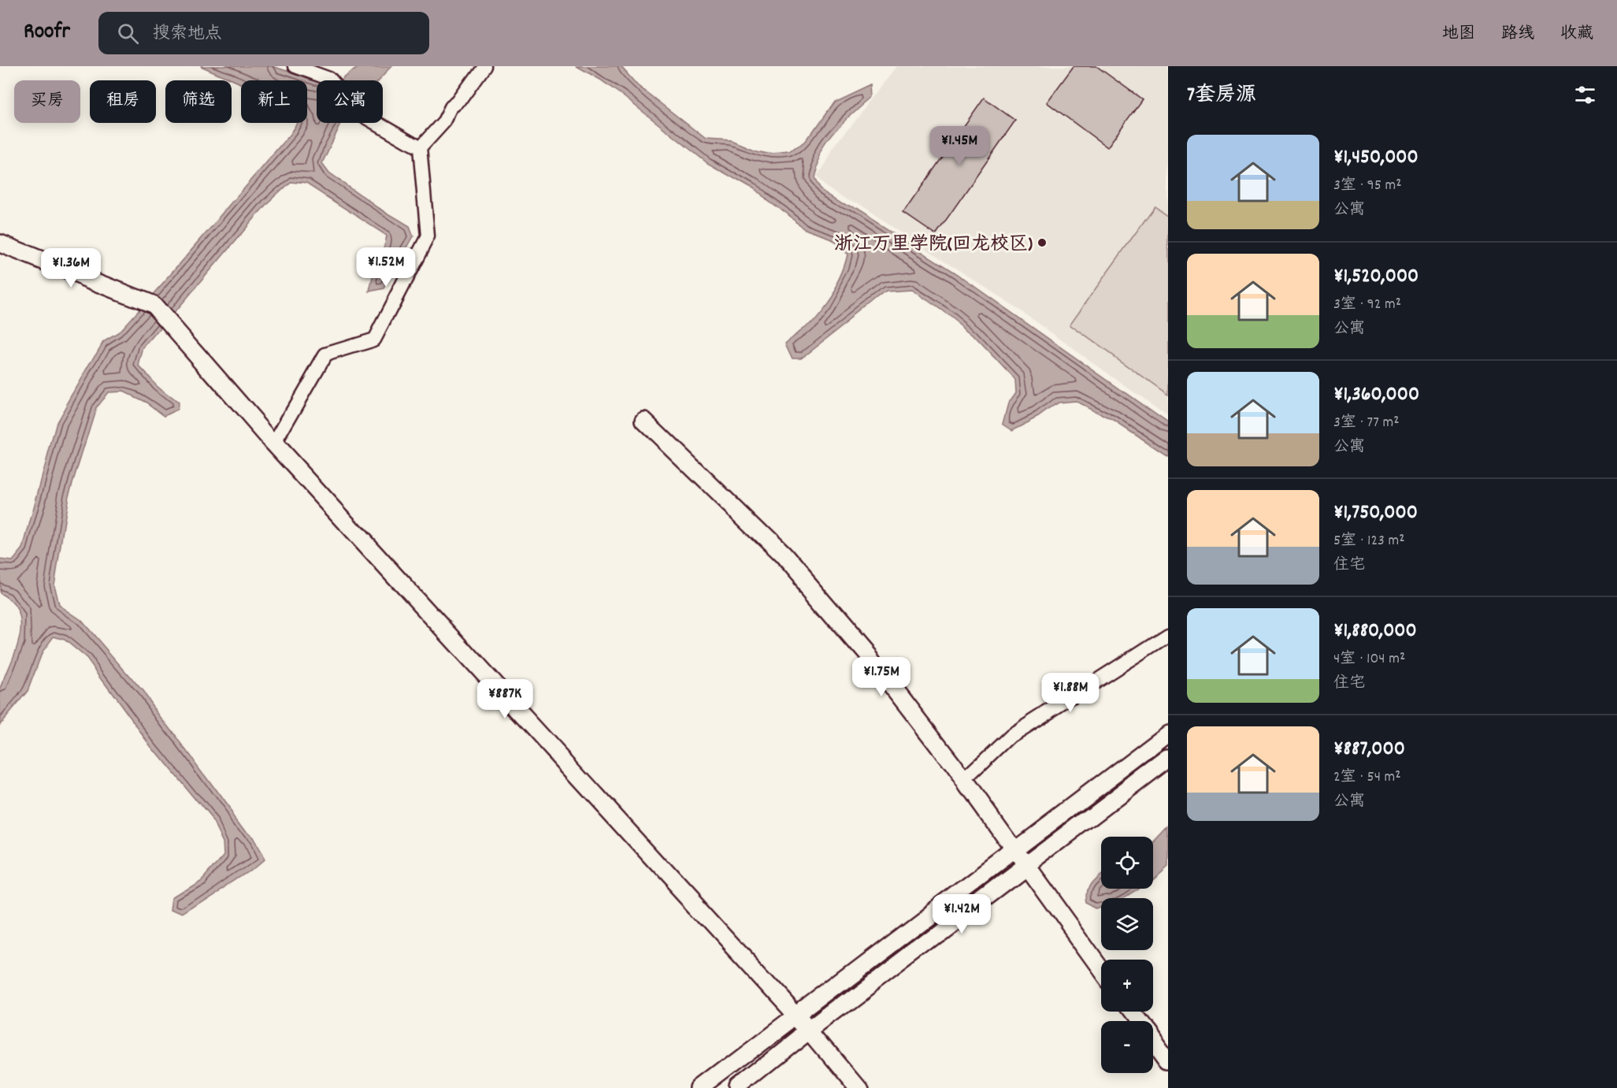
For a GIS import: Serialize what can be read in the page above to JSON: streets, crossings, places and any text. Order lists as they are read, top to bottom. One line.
{"places":["浙江万里学院(回龙校区)"],"page":{"header":"Roofr","search":"搜索地点","nav":["地图","路线","收藏"],"heading":"7套房源","chip":["买房","租房","筛选","新上","公寓"],"list":[{"name":"¥1,450,000","note":"3室 · 95 m² · 公寓"},{"name":"¥1,520,000","note":"3室 · 92 m² · 公寓"},{"name":"¥1,360,000","note":"3室 · 77 m² · 公寓"},{"name":"¥1,750,000","note":"5室 · 123 m² · 住宅"},{"name":"¥1,880,000","note":"4室 · 104 m² · 住宅"},{"name":"¥887,000","note":"2室 · 54 m² · 公寓"}],"price":["¥1.45M","¥1.52M","¥1.36M","¥1.75M","¥1.88M","¥887K","¥1.42M"],"map_buttons":["+","−"]}}
